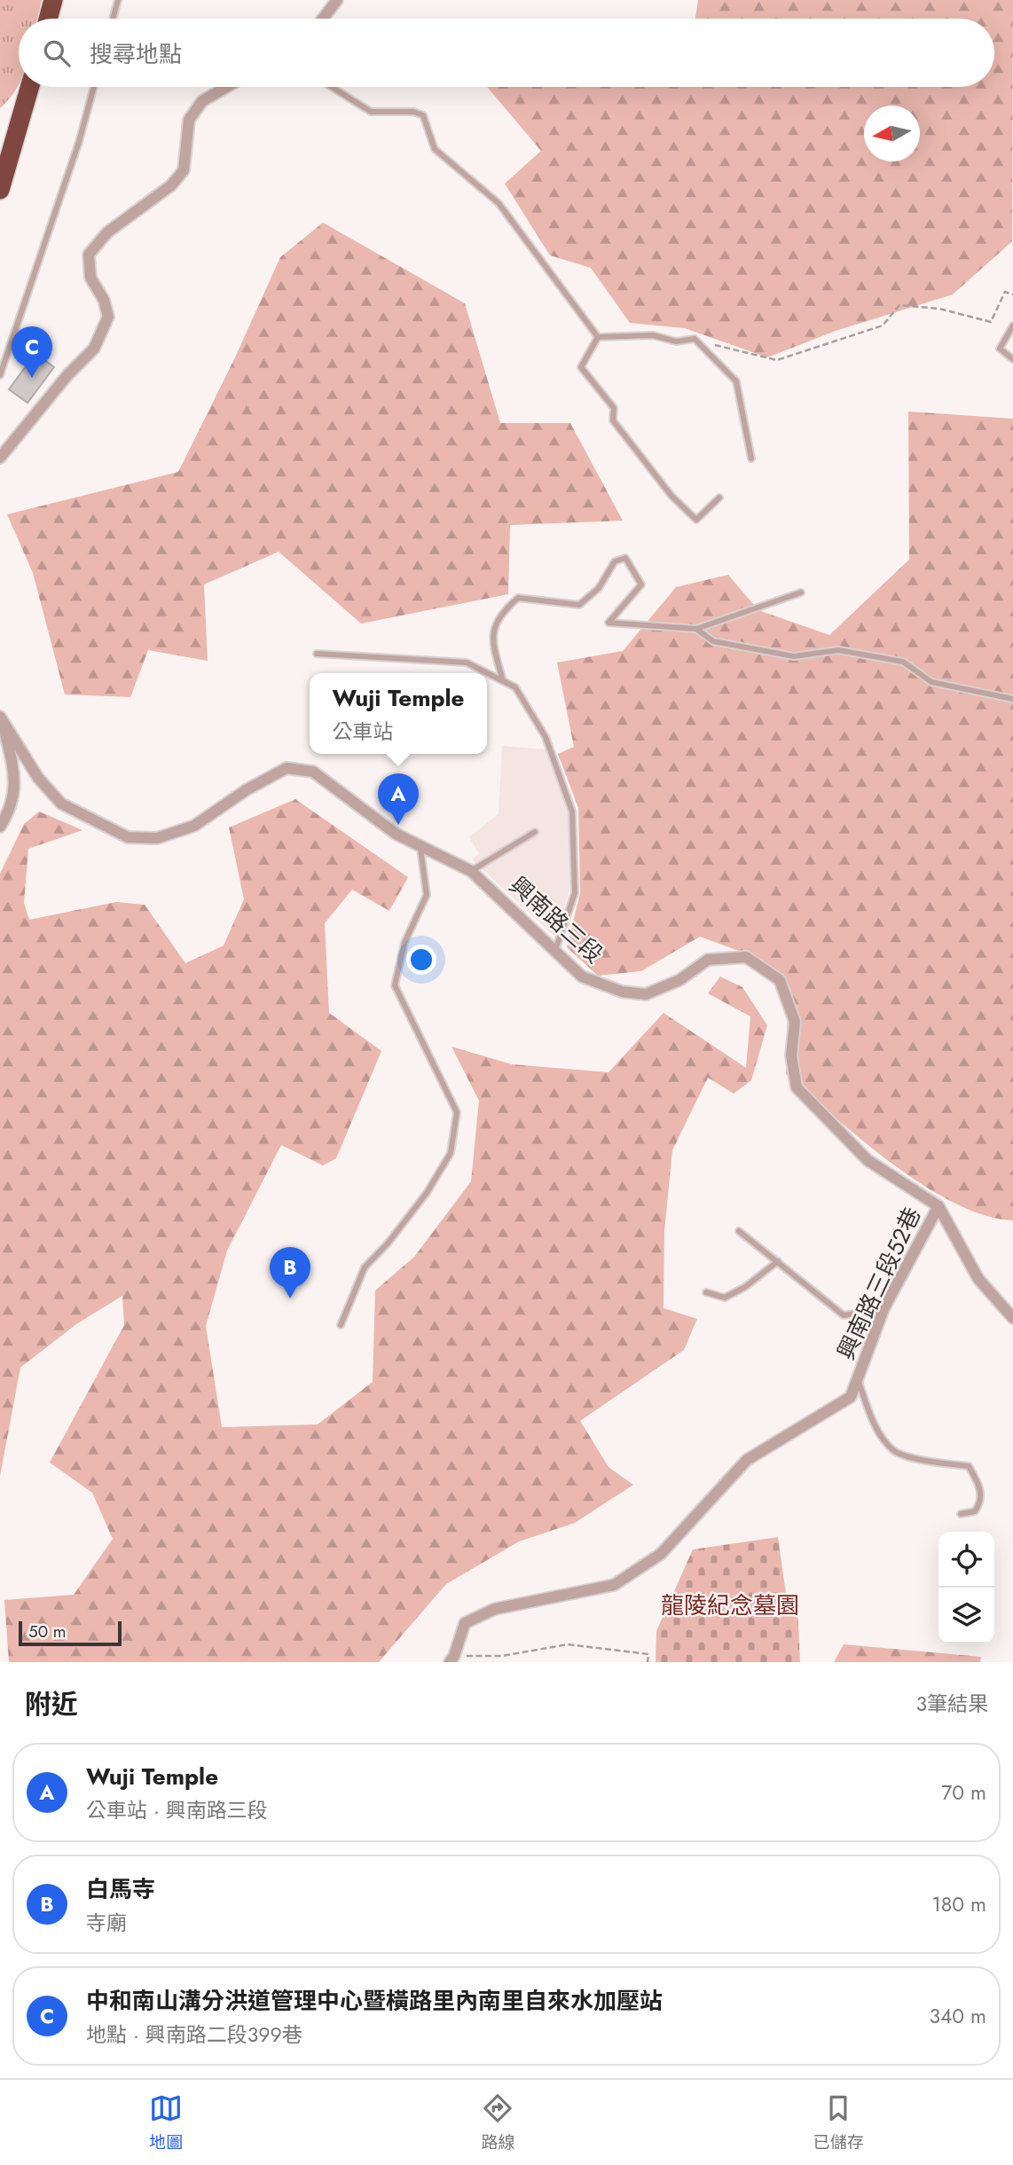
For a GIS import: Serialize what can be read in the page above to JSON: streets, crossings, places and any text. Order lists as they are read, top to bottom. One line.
{"streets":{"street":["興南路三段","興南路三段52巷"]},"crossings":[["興南路三段","興南路三段52巷"]],"parks":["龍陵紀念墓園"],"scale_bar":"50 m","north":"left","page":{"search":"搜尋地點","pins":["C","A","B"],"popup":["Wuji Temple","公車站"],"scale":"50 m","heading":["附近","3筆結果"],"list":[{"mark":"A","name":"Wuji Temple","note":"公車站 · 興南路三段","value":"70 m"},{"mark":"B","name":"白馬寺","note":"寺廟","value":"180 m"},{"mark":"C","name":"中和南山溝分洪道管理中心暨橫路里內南里自來水加壓站","note":"地點 · 興南路二段399巷","value":"340 m"}],"nav":["地圖","路線","已儲存"]}}
